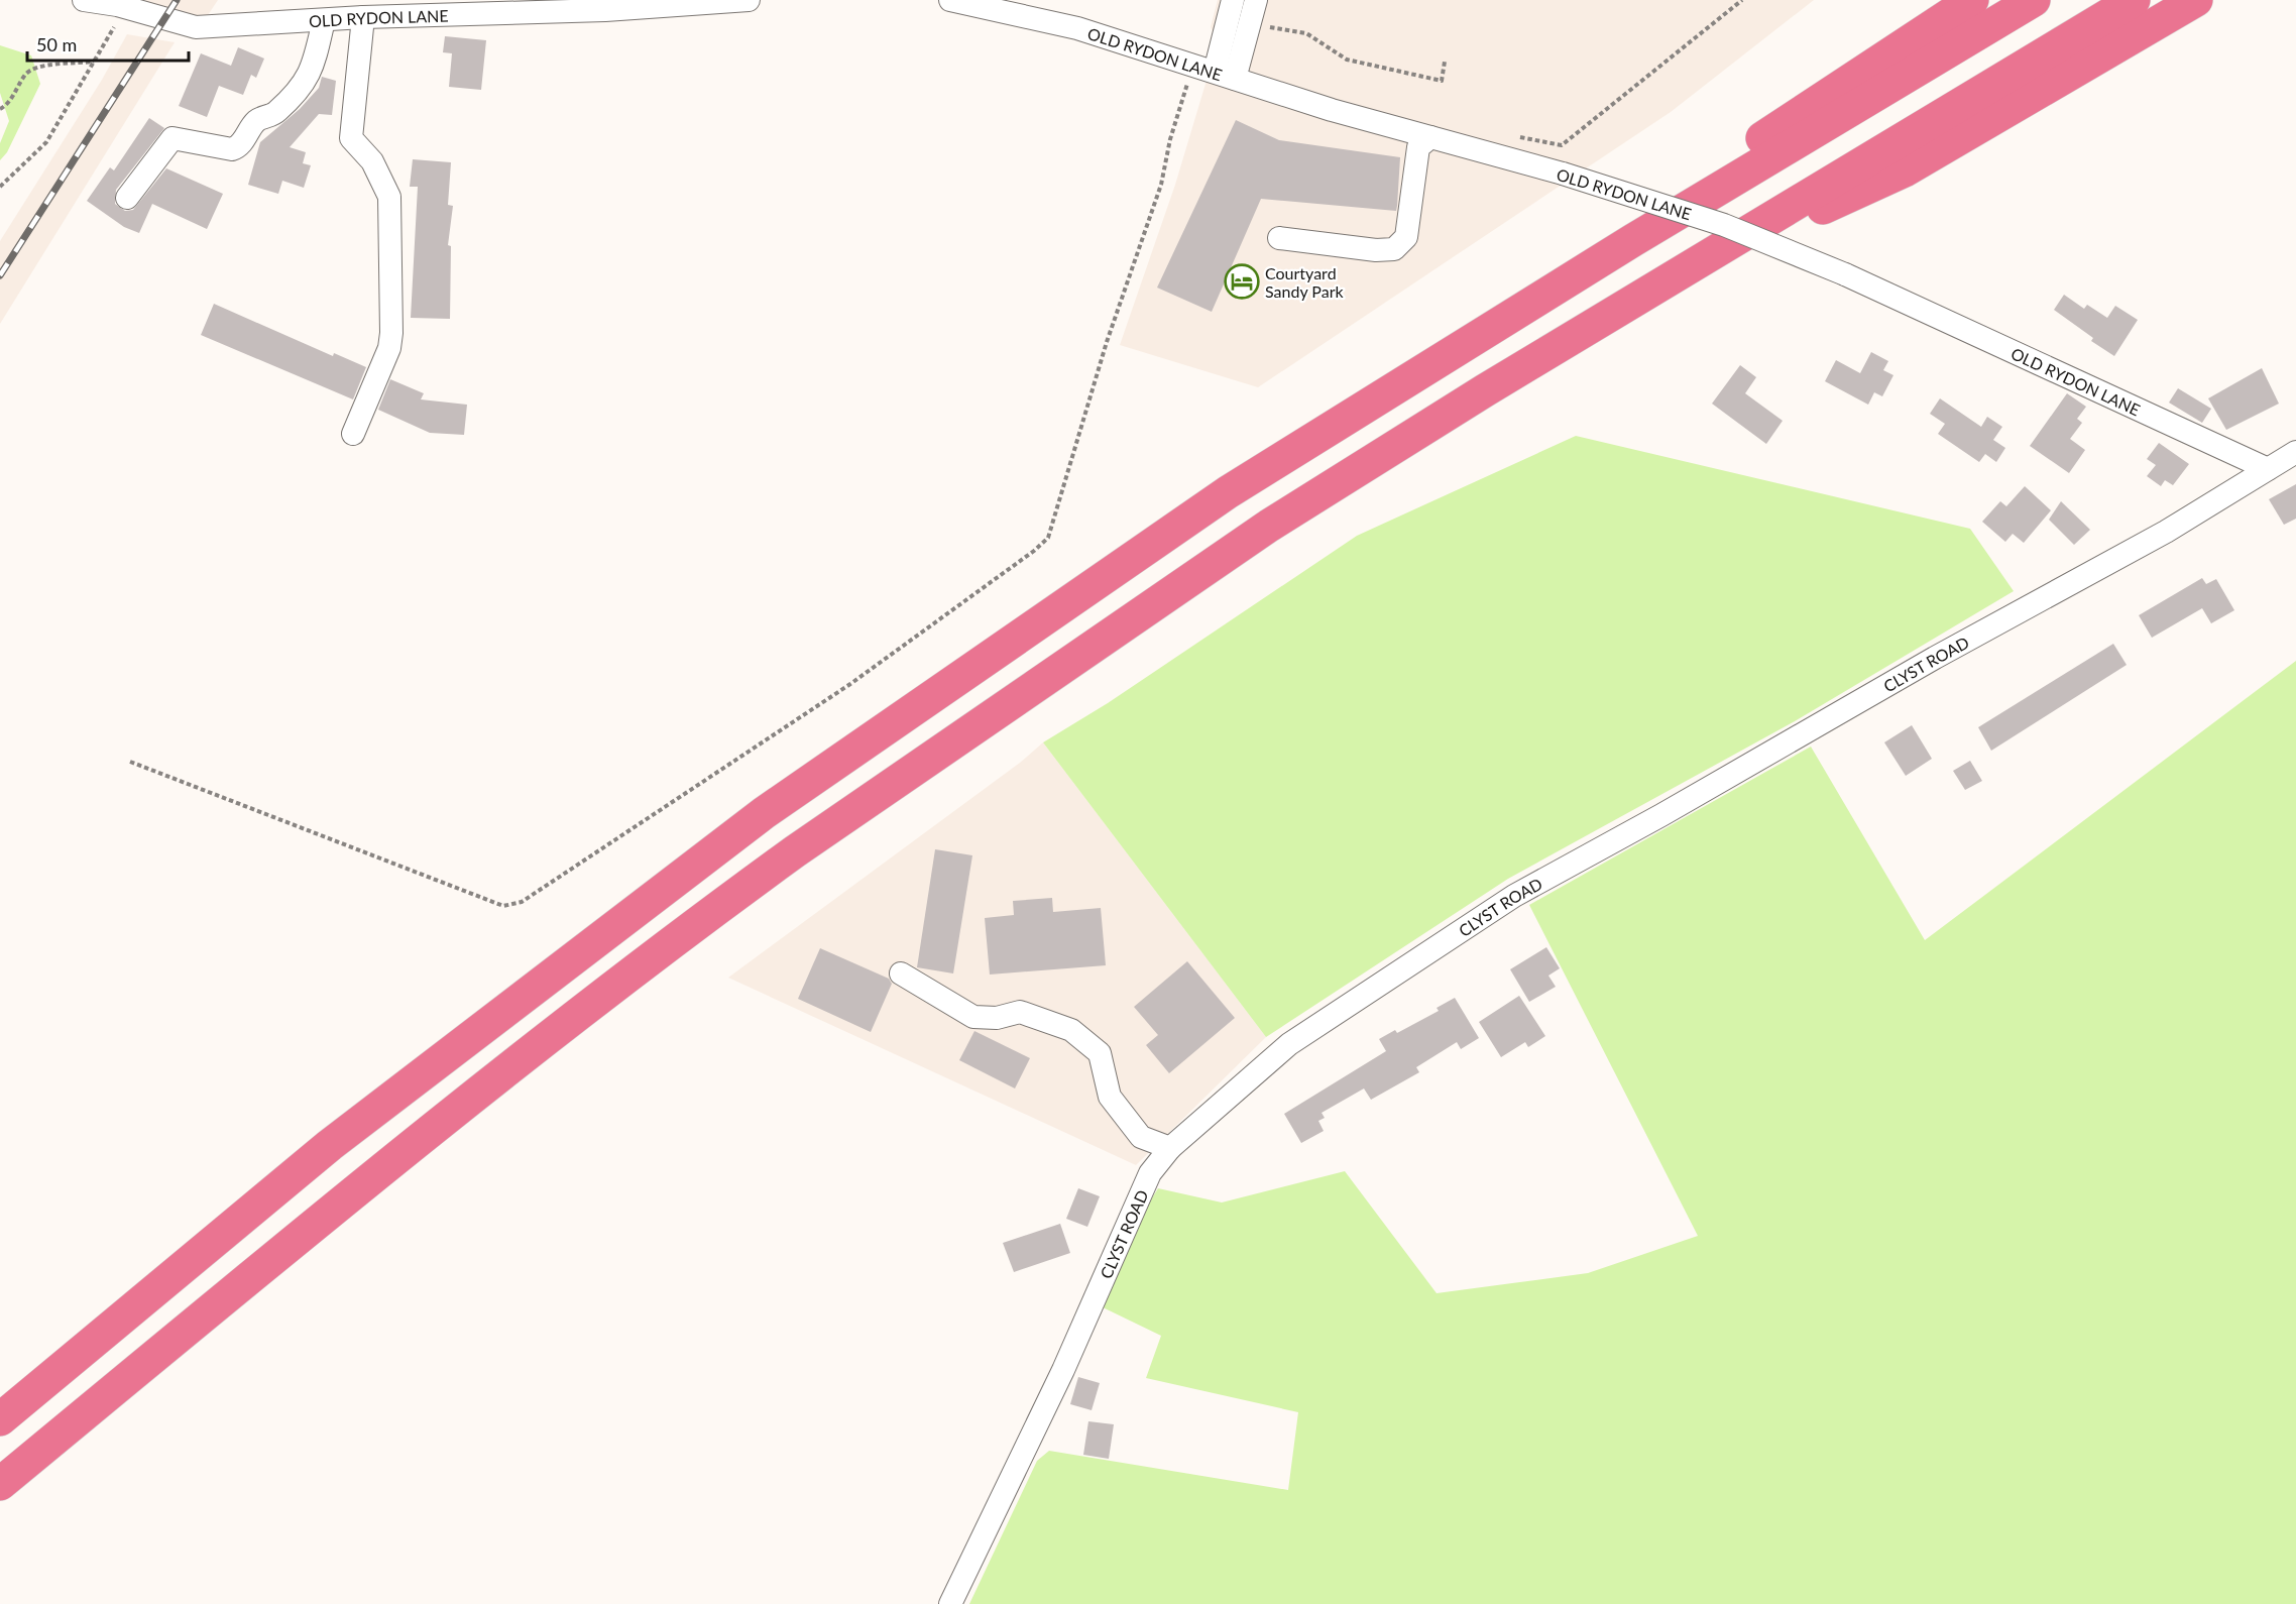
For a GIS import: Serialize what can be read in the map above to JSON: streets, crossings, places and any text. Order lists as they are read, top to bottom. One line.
{"streets":{"street":["OLD RYDON LANE","CLYST ROAD"]},"crossings":[["OLD RYDON LANE","CLYST ROAD"]],"places":{"hotel":["Courtyard Sandy Park"]},"scale_bar":"50 m"}
